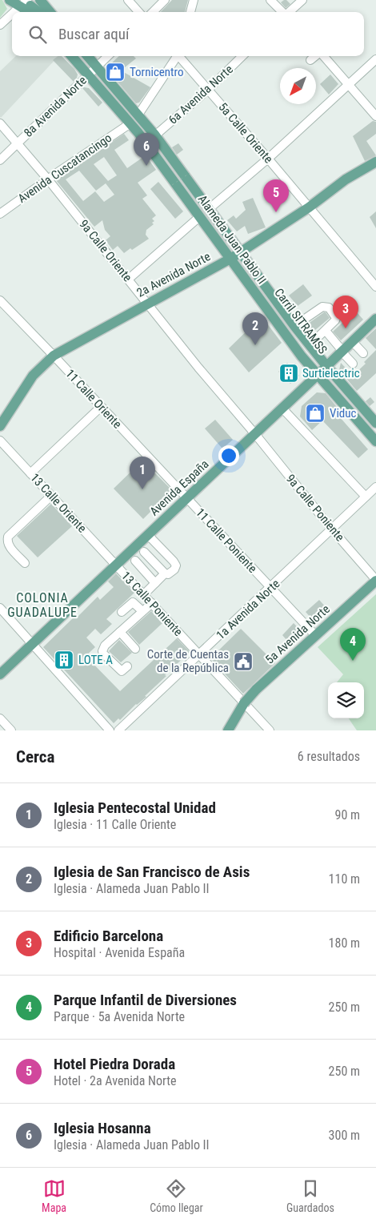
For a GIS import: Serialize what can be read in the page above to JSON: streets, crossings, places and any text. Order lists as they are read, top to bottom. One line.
{"streets":{"main road":["Alameda Juan Pablo II","2a Avenida Norte","Carril SITRAMSS","Avenida España","5a Avenida Norte"],"street":["6a Avenida Norte","8a Avenida Norte","5a Calle Oriente","Avenida Cuscatancingo","9a Calle Oriente","11 Calle Oriente","13 Calle Oriente","9a Calle Poniente","11 Calle Poniente","13 Calle Poniente","1a Avenida Norte"]},"crossings":[["6a Avenida Norte","5a Calle Oriente"],["6a Avenida Norte","Alameda Juan Pablo II"],["8a Avenida Norte","Alameda Juan Pablo II"],["8a Avenida Norte","9a Calle Oriente"],["5a Calle Oriente","2a Avenida Norte"],["Avenida Cuscatancingo","Alameda Juan Pablo II"],["Avenida Cuscatancingo","9a Calle Oriente"],["Alameda Juan Pablo II","2a Avenida Norte"],["Alameda Juan Pablo II","Carril SITRAMSS"],["Alameda Juan Pablo II","Avenida España"],["9a Calle Oriente","2a Avenida Norte"],["9a Calle Oriente","Avenida España"],["9a Calle Oriente","9a Calle Poniente"],["2a Avenida Norte","11 Calle Oriente"],["Carril SITRAMSS","Avenida España"],["11 Calle Oriente","Avenida España"],["11 Calle Oriente","11 Calle Poniente"],["Avenida España","13 Calle Oriente"],["Avenida España","9a Calle Poniente"],["Avenida España","11 Calle Poniente"],["Avenida España","13 Calle Poniente"],["13 Calle Oriente","13 Calle Poniente"],["9a Calle Poniente","1a Avenida Norte"],["9a Calle Poniente","5a Avenida Norte"],["11 Calle Poniente","1a Avenida Norte"],["11 Calle Poniente","5a Avenida Norte"],["13 Calle Poniente","1a Avenida Norte"]],"districts":["COLONIA GUADALUPE"],"places":{"shop":["Tornicentro","Viduc"],"building":["Surtielectric","LOTE A"],"public building":["Corte de Cuentas de la República"]},"north":"bottom left","page":{"search":"Buscar aquí","pins":["6","5","3","2","1","4"],"heading":["Cerca","6 resultados"],"list":[{"mark":"1","name":"Iglesia Pentecostal Unidad","note":"Iglesia · 11 Calle Oriente","value":"90 m"},{"mark":"2","name":"Iglesia de San Francisco de Asis","note":"Iglesia · Alameda Juan Pablo II","value":"110 m"},{"mark":"3","name":"Edificio Barcelona","note":"Hospital · Avenida España","value":"180 m"},{"mark":"4","name":"Parque Infantil de Diversiones","note":"Parque · 5a Avenida Norte","value":"250 m"},{"mark":"5","name":"Hotel Piedra Dorada","note":"Hotel · 2a Avenida Norte","value":"250 m"},{"mark":"6","name":"Iglesia Hosanna","note":"Iglesia · Alameda Juan Pablo II","value":"300 m"}],"nav":["Mapa","Cómo llegar","Guardados"]}}
